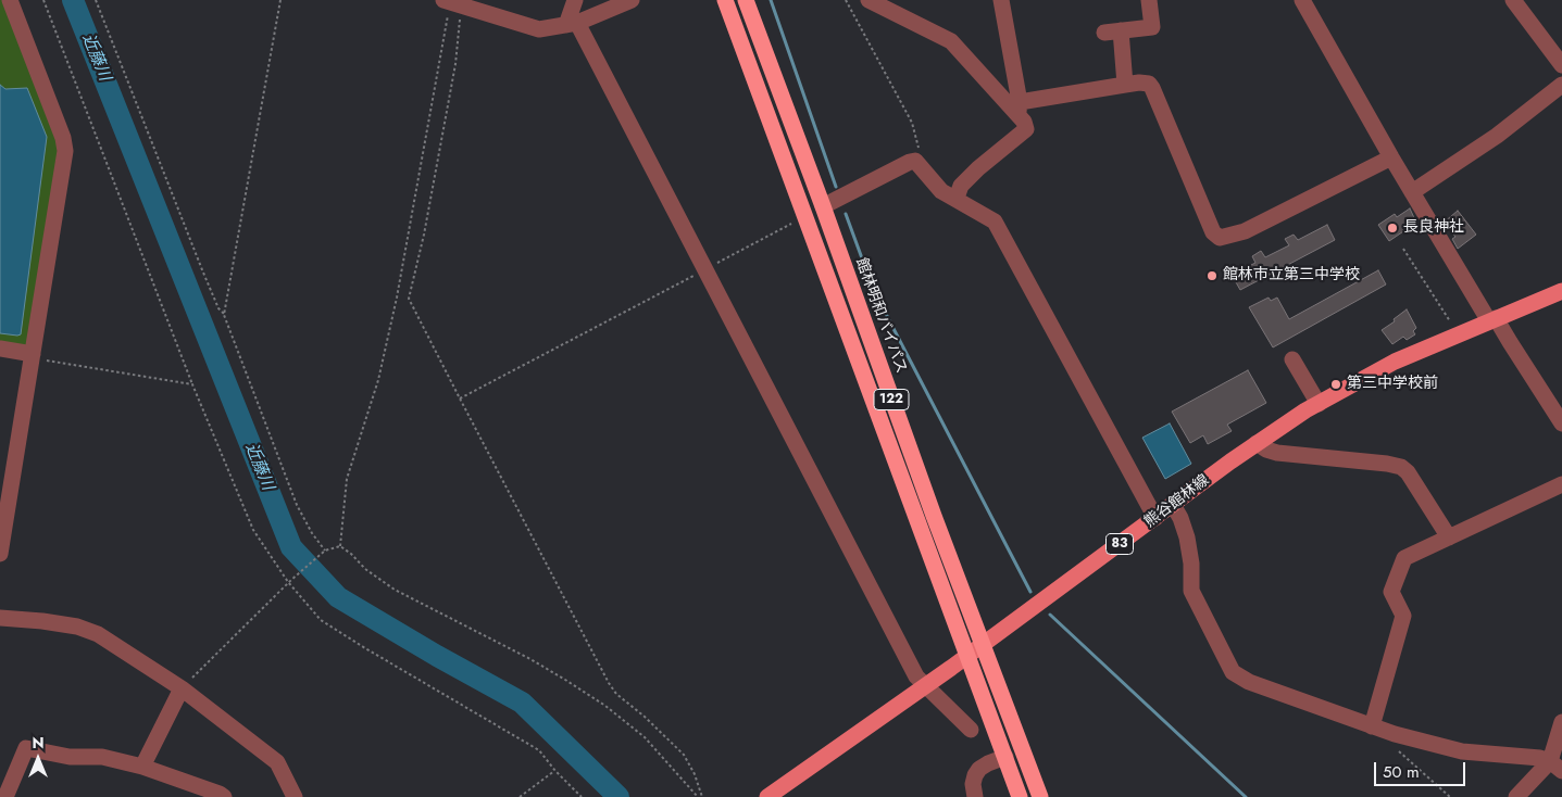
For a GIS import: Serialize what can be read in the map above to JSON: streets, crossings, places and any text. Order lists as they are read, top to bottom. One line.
{"streets":{"highway":["館林明和バイパス","122"],"main road":["熊谷館林線","83"]},"crossings":[["館林明和バイパス","熊谷館林線"],["122","熊谷館林線"]],"water":["近藤川"],"places":["長良神社","館林市立第三中学校","第三中学校前"],"scale_bar":"50 m","north":"top"}
